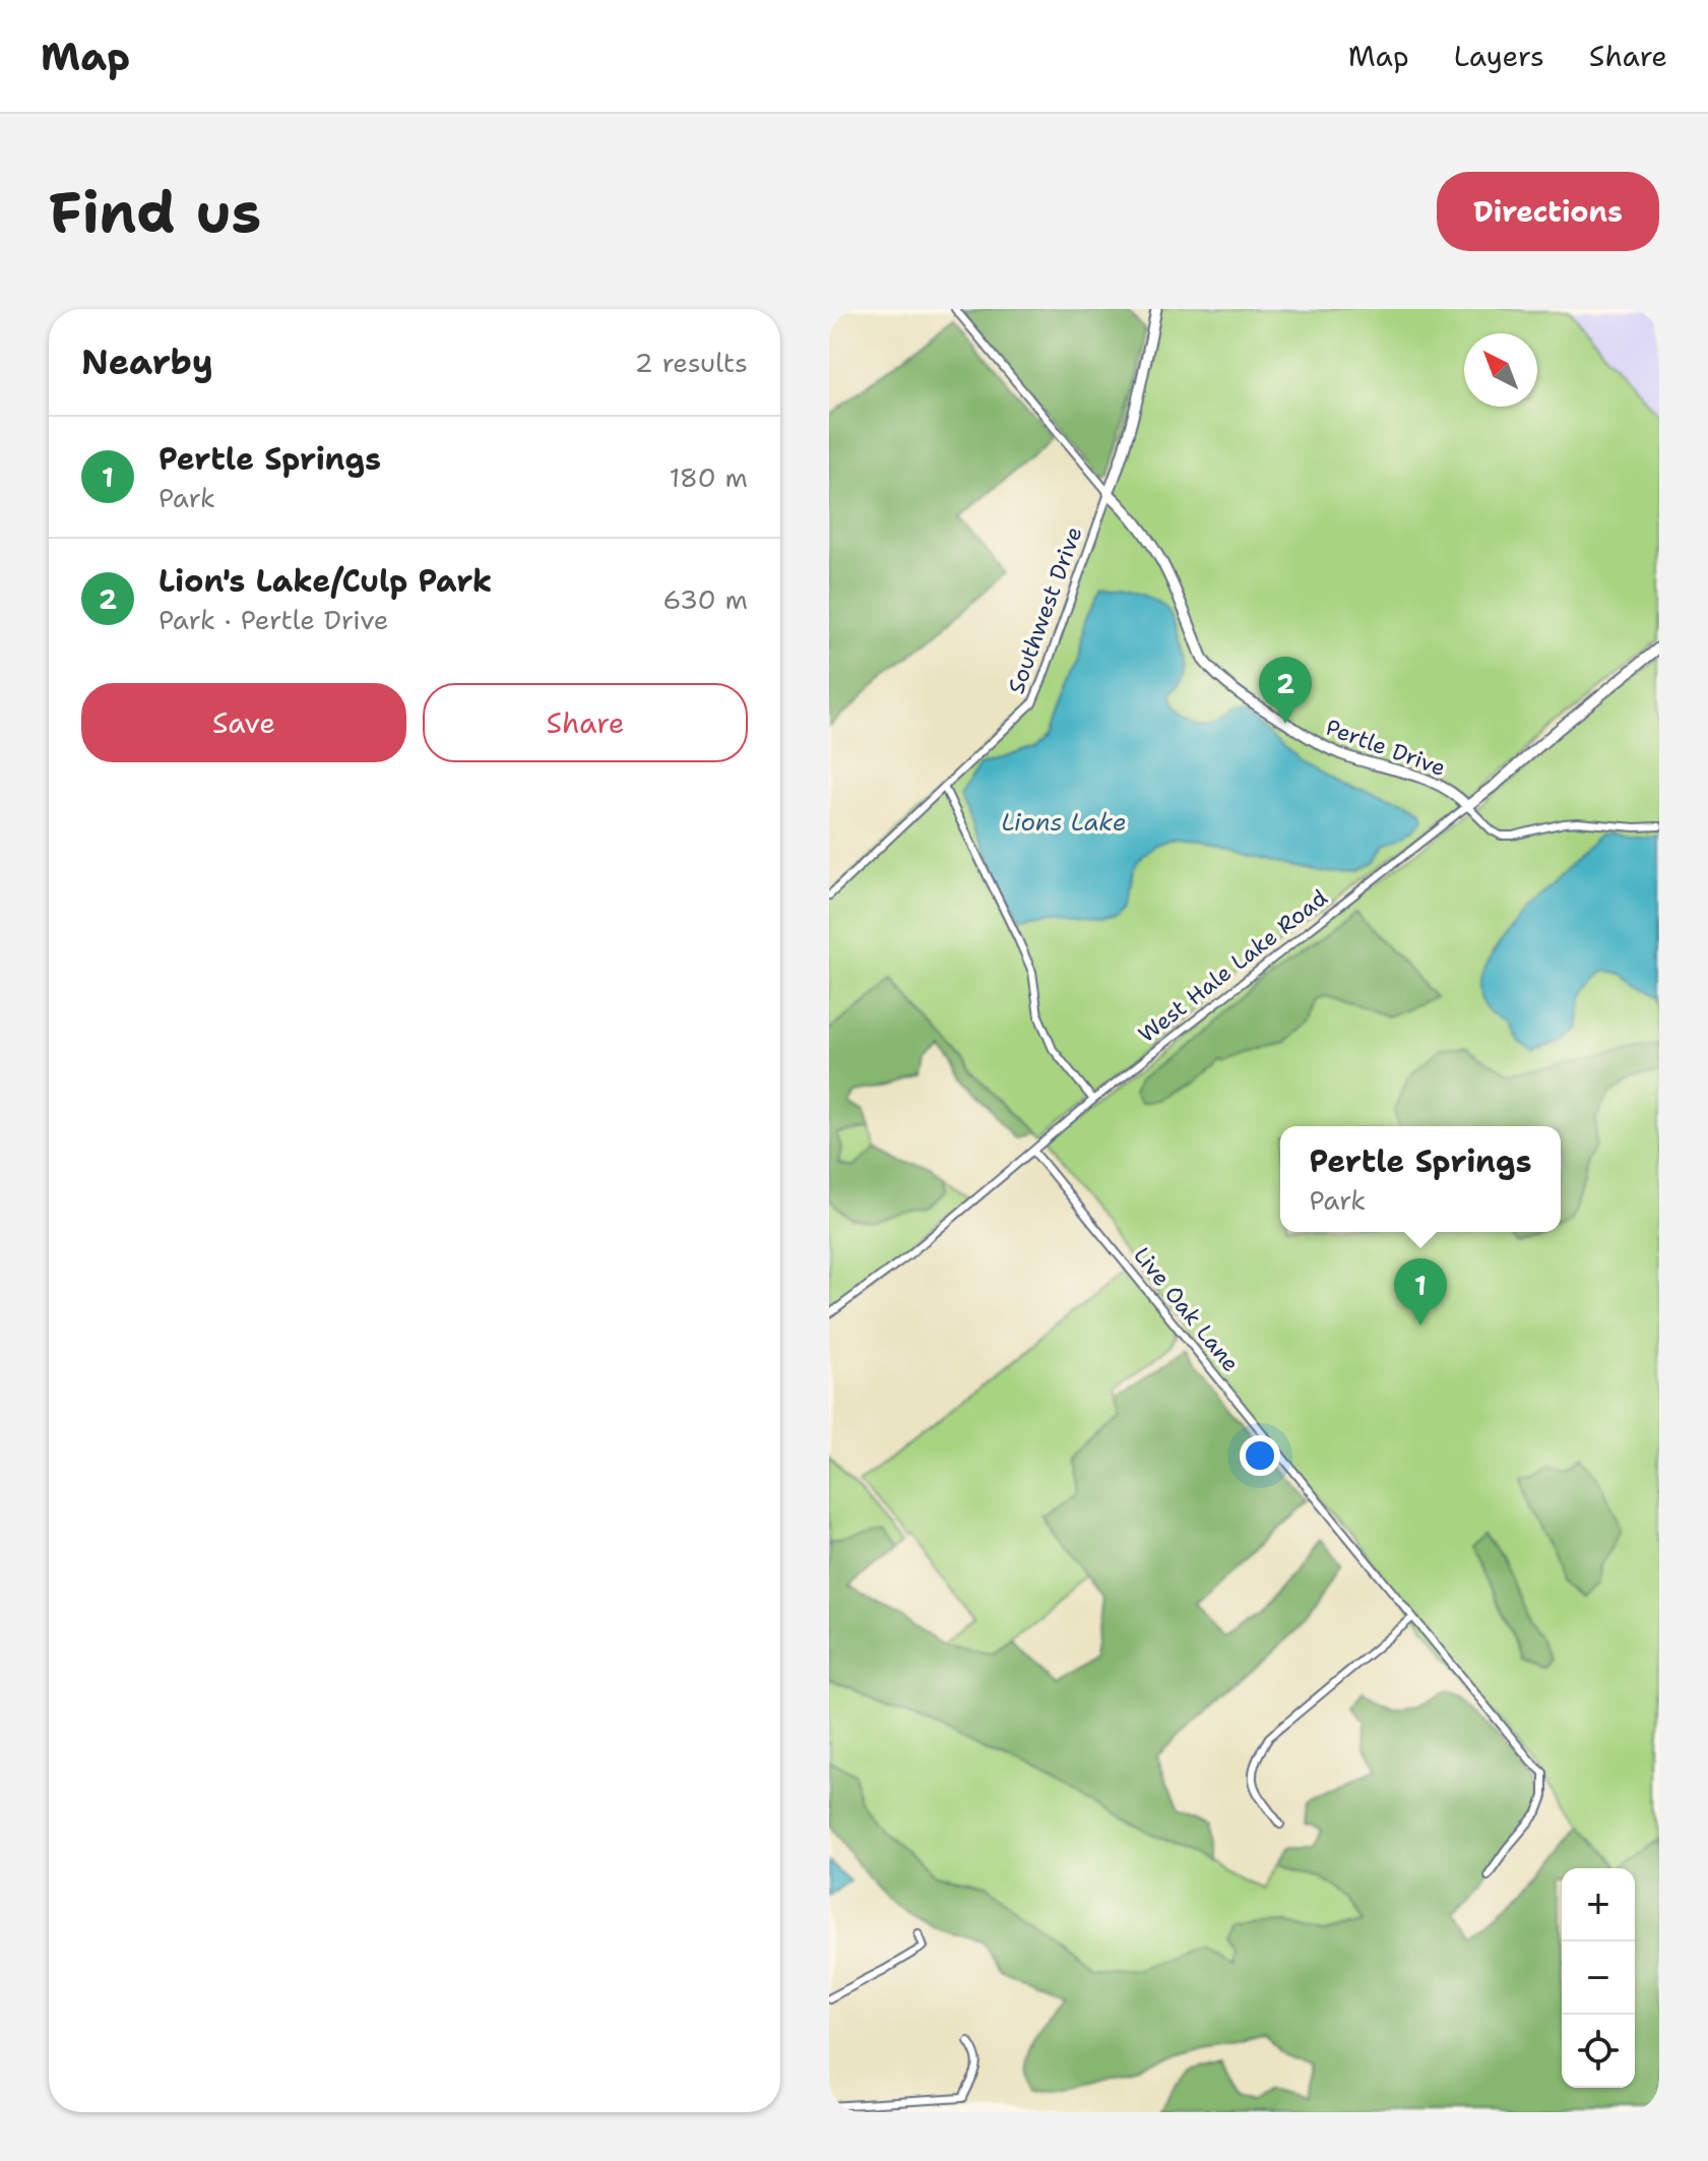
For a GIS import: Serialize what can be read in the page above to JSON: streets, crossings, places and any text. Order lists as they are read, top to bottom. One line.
{"streets":{"street":["Southwest Drive","Pertle Drive","West Hale Lake Road","Live Oak Lane"]},"crossings":[["Southwest Drive","Pertle Drive"],["Pertle Drive","West Hale Lake Road"],["West Hale Lake Road","Live Oak Lane"]],"water":["Lions Lake"],"north":"top left","page":{"header":"Map","nav":["Map","Layers","Share"],"buttons":["Directions",["Save","Share"]],"title":"Find us","heading":["Nearby","2 results"],"list":[{"mark":"1","name":"Pertle Springs","note":"Park","value":"180 m"},{"mark":"2","name":"Lion's Lake/Culp Park","note":"Park · Pertle Drive","value":"630 m"}],"pins":["2","1"],"popup":["Pertle Springs","Park"],"map_buttons":["+","−"]}}
